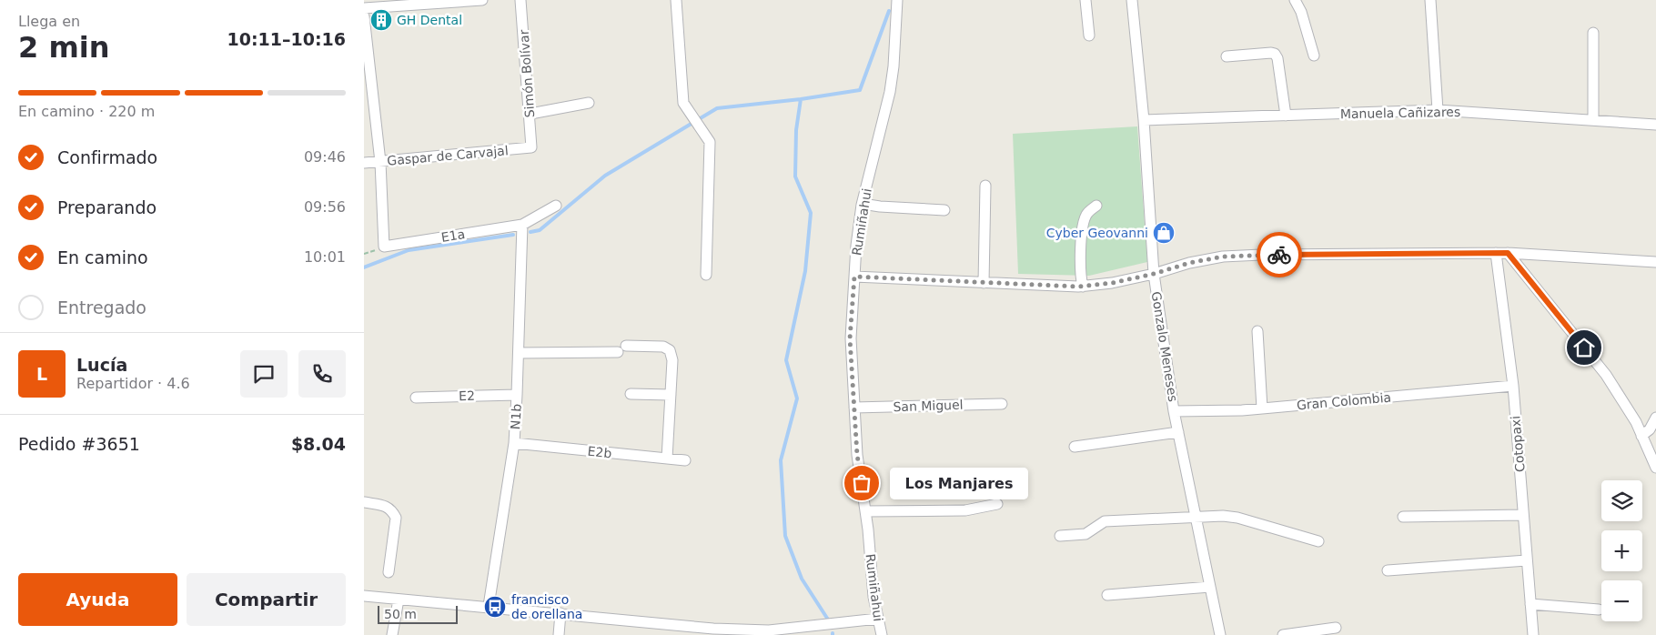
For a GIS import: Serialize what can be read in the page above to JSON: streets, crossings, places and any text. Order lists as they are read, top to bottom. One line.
{"streets":{"street":["Simón Bolívar","Manuela Cañizares","Gaspar de Carvajal","Rumiñahui","E1a","Gonzalo Meneses","E2","Gran Colombia","San Miguel","N1b","Cotopaxi","E2b"]},"crossings":[["Simón Bolívar","Gaspar de Carvajal"],["Manuela Cañizares","Gonzalo Meneses"],["Gaspar de Carvajal","E1a"],["Rumiñahui","San Miguel"],["E1a","N1b"],["Gonzalo Meneses","Gran Colombia"],["E2","N1b"],["Gran Colombia","Cotopaxi"],["N1b","E2b"]],"places":{"building":["GH Dental"],"shop":["Cyber Geovanni"],"other":["Los Manjares"],"bus stop":["francisco de orellana"]},"scale_bar":"50 m","page":{"heading":["2 min","Llega en","10:11–10:16"],"panel":["Lucía","Repartidor · 4.6","Pedido #3651","$8.04"],"bar":"En camino · 220 m","list":[["Confirmado","09:46"],["Preparando","09:56"],["En camino","10:01"],"Entregado"],"round":"L","bubble":"Los Manjares","map_buttons":["+","−"],"buttons":["Ayuda","Compartir"],"scale":"50 m"}}
